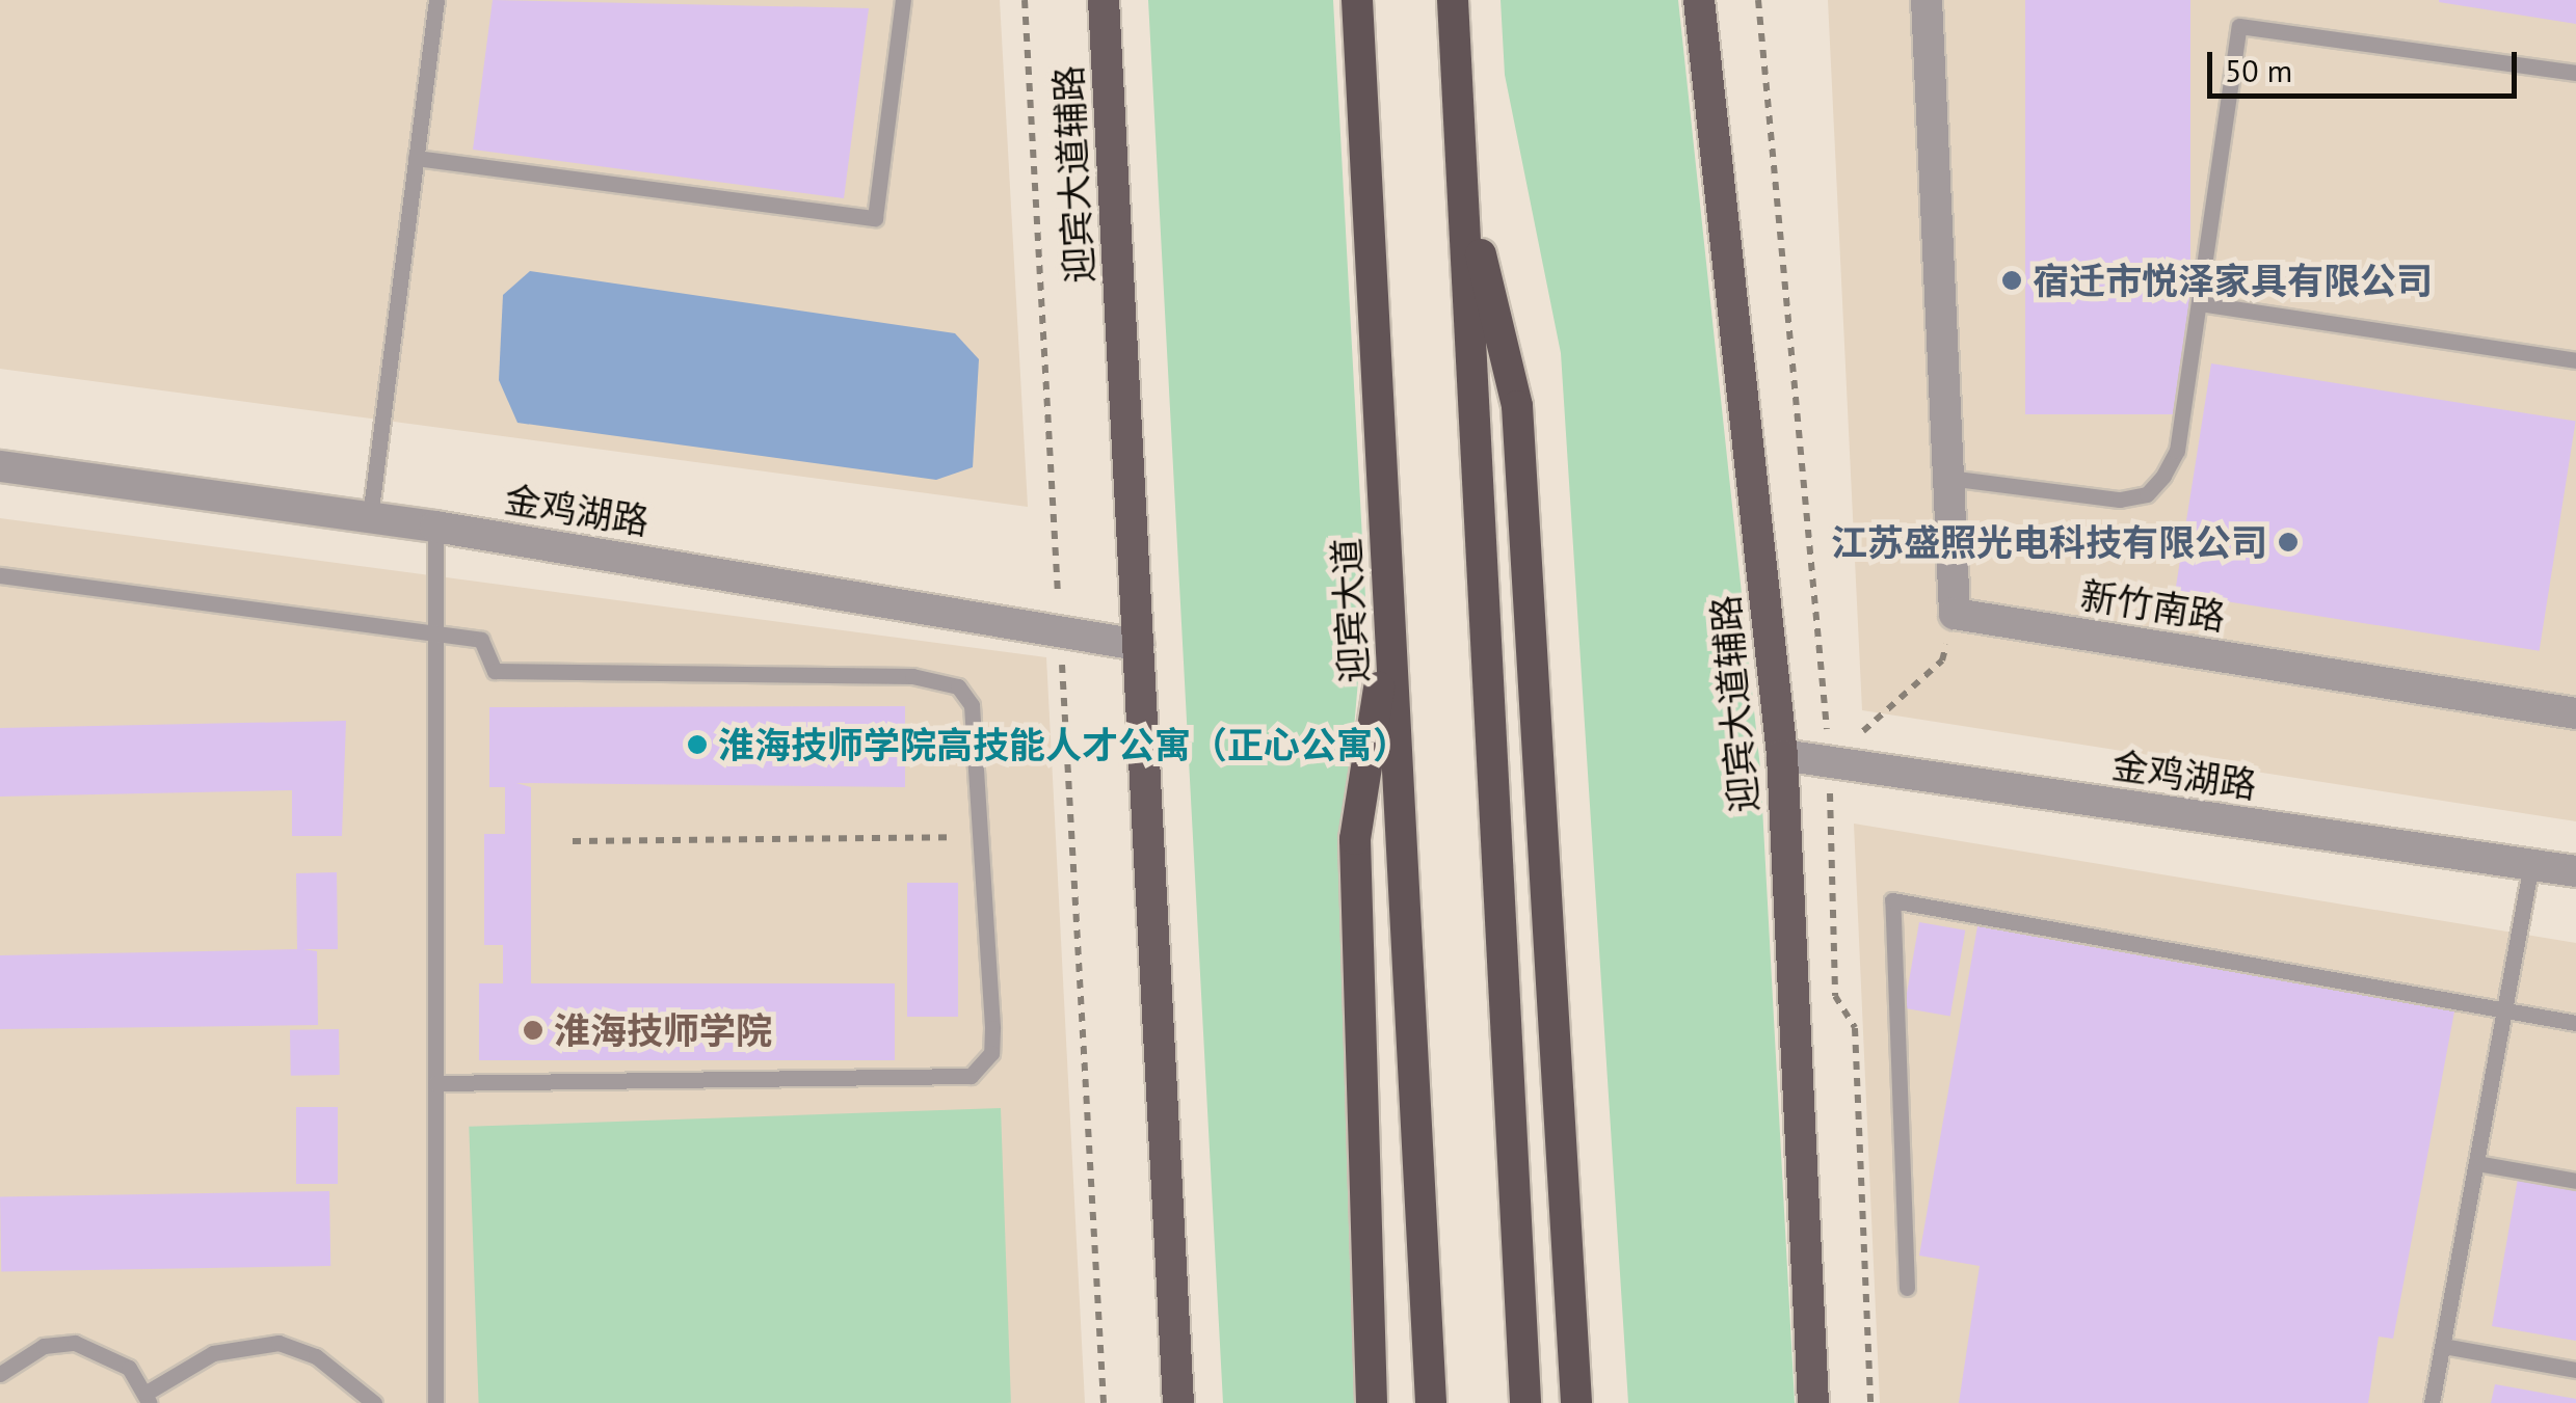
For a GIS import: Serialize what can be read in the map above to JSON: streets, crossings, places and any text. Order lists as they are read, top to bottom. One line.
{"streets":{"highway":["迎宾大道"],"main road":["迎宾大道辅路"],"street":["金鸡湖路","新竹南路"]},"crossings":[["迎宾大道辅路","金鸡湖路"]],"places":["宿迁市悦泽家具有限公司","江苏盛照光电科技有限公司","淮海技师学院高技能人才公寓（正心公寓）","淮海技师学院"],"scale_bar":"50 m"}
